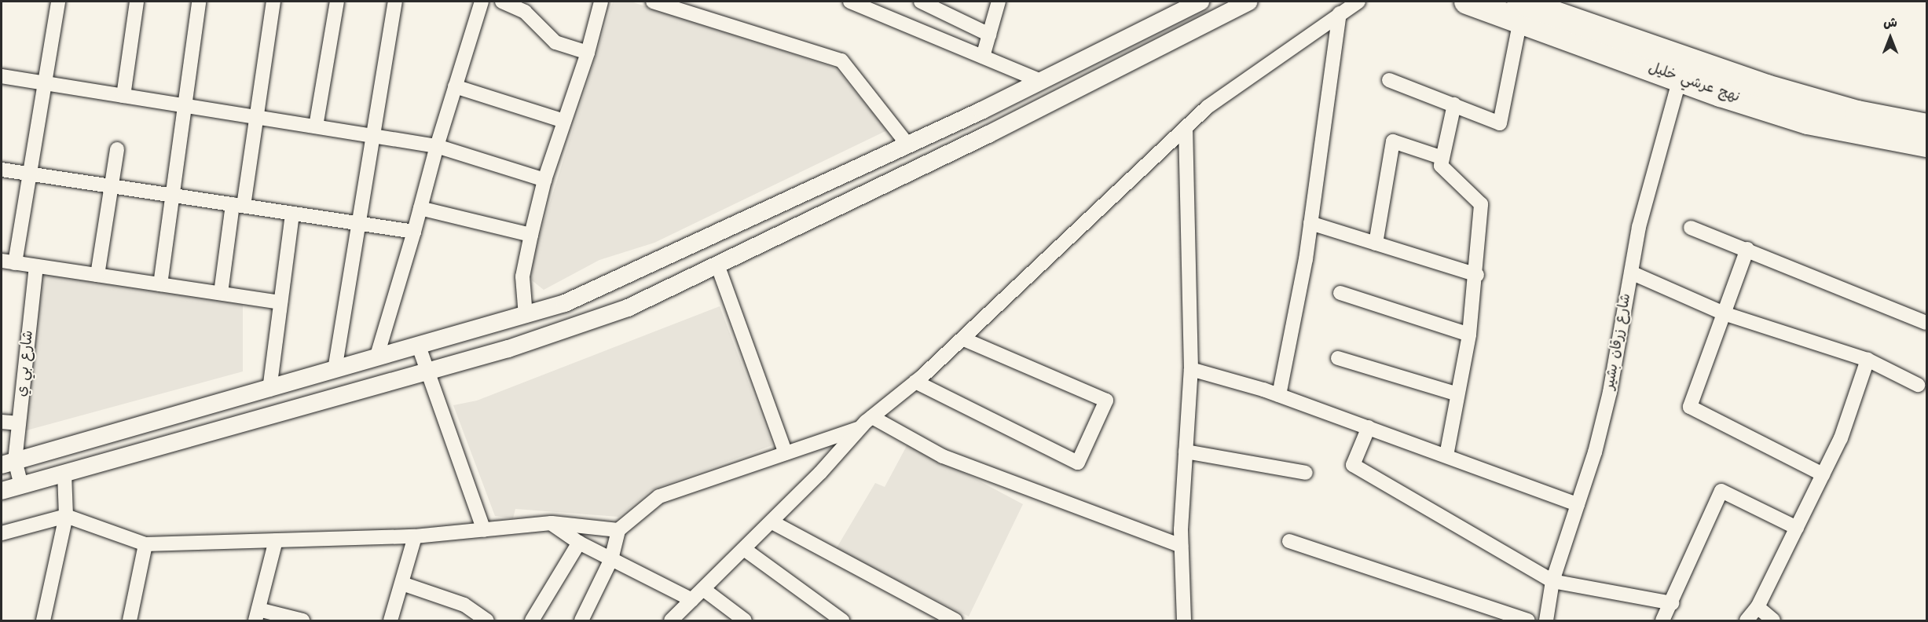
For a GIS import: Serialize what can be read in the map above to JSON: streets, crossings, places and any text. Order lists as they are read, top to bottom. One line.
{"streets":{"highway":["نهج عرشي خليل"],"street":["شارع زرقان بشير","شارع بي ي"]},"crossings":[["نهج عرشي خليل","شارع زرقان بشير"]],"north":"top"}
